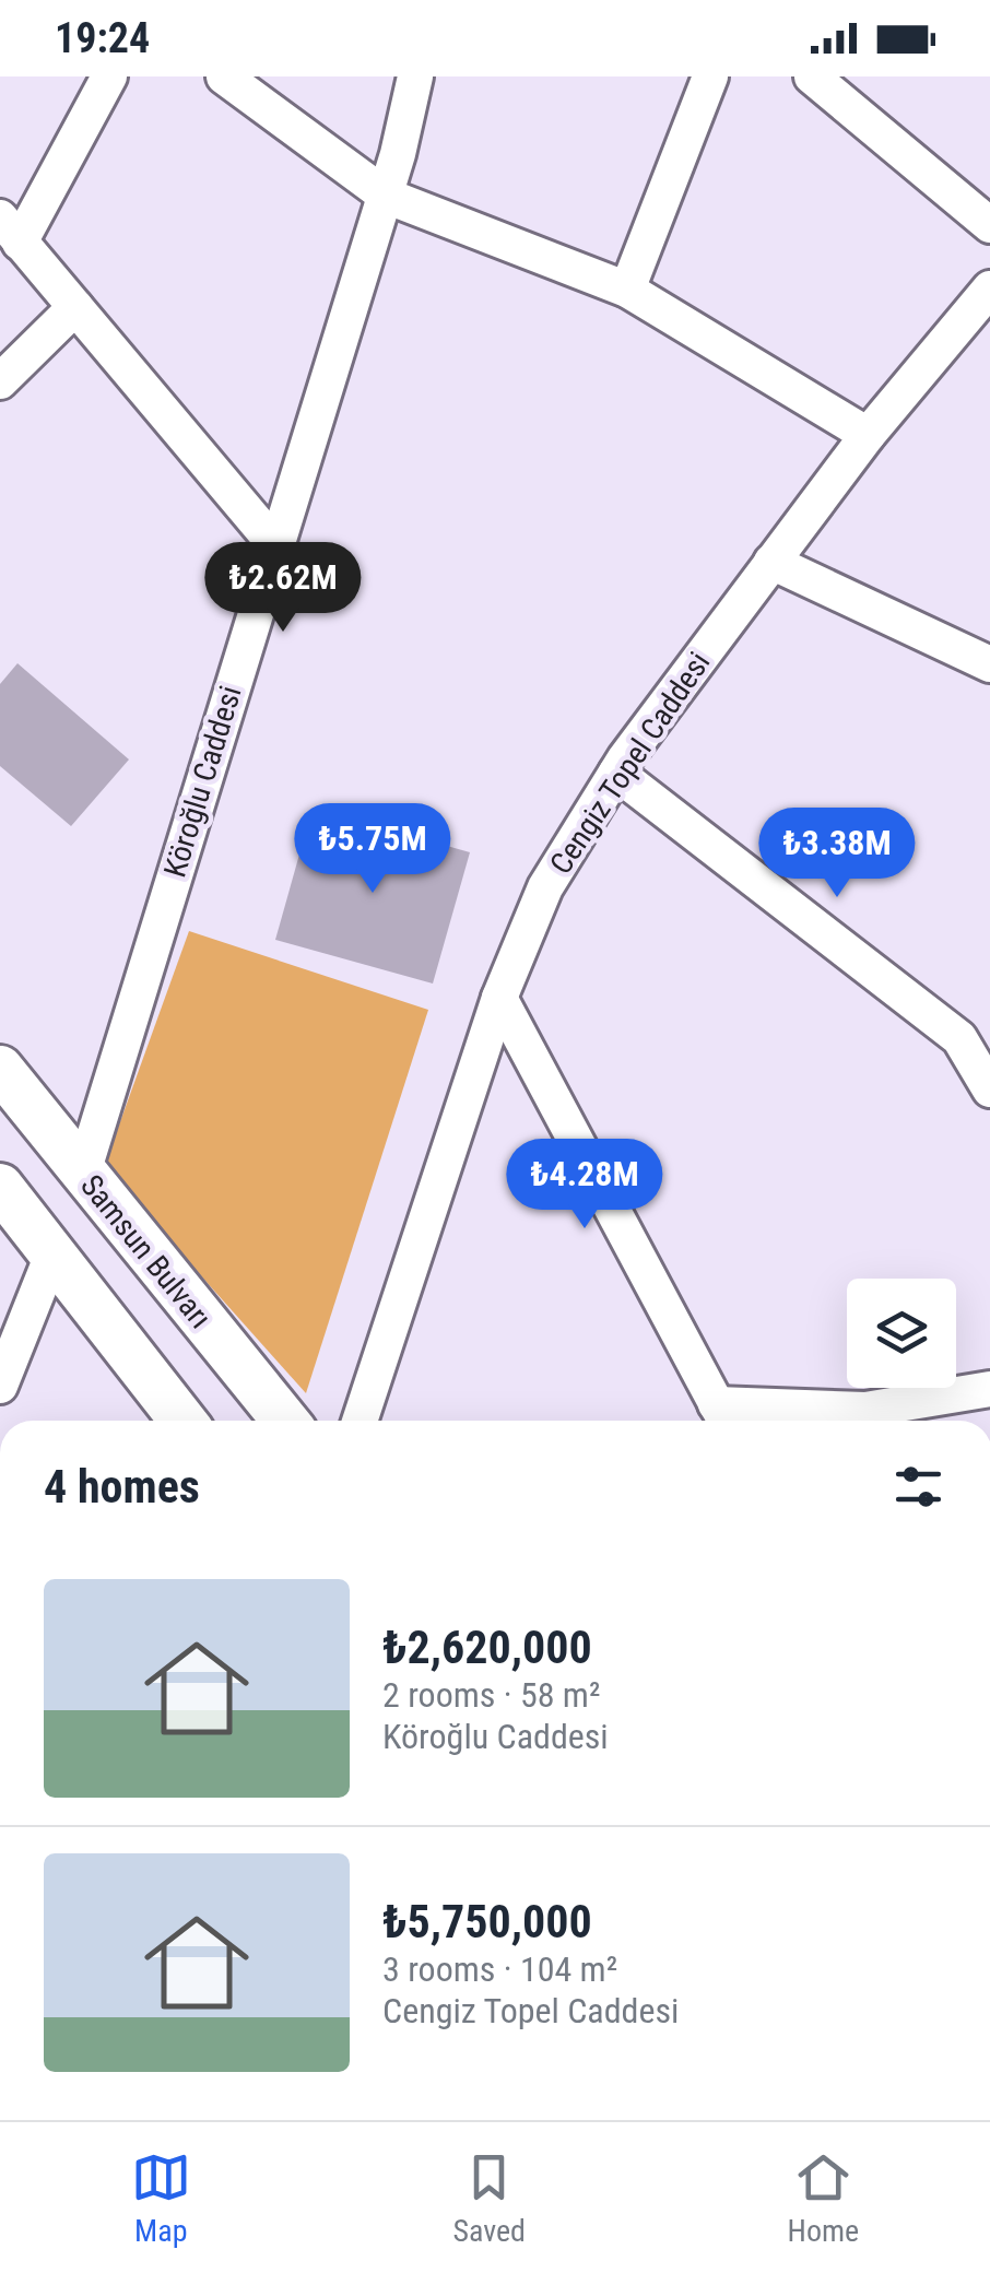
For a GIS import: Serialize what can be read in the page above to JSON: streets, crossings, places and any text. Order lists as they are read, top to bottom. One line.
{"streets":{"main road":["Samsun Bulvarı"],"street":["Cengiz Topel Caddesi","Köroğlu Caddesi"]},"crossings":[["Köroğlu Caddesi","Samsun Bulvarı"]],"page":{"status":"19:24","price":["₺2.62M","₺5.75M","₺3.38M","₺4.28M"],"heading":"4 homes","list":[{"name":"₺2,620,000","note":"2 rooms · 58 m² · Köroğlu Caddesi"},{"name":"₺5,750,000","note":"3 rooms · 104 m² · Cengiz Topel Caddesi"}],"tabs":["Map","Saved","Home"]}}
